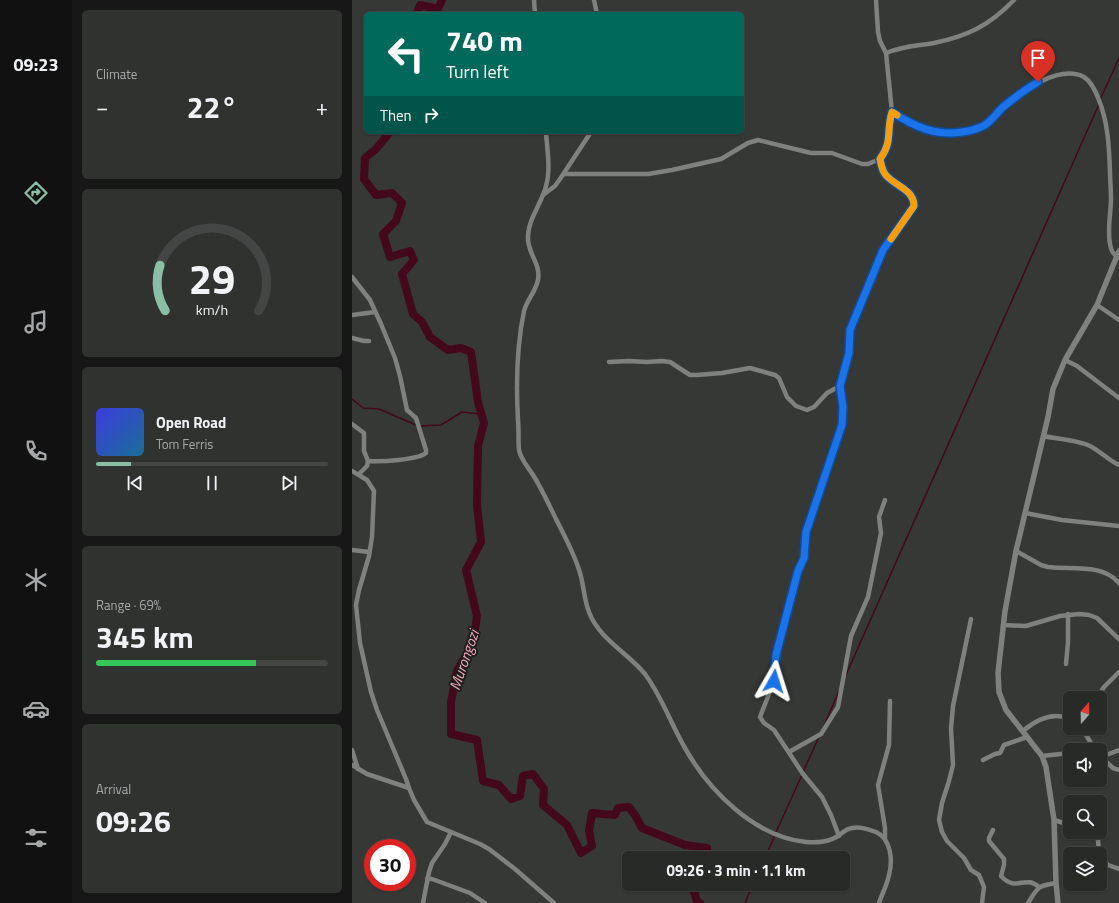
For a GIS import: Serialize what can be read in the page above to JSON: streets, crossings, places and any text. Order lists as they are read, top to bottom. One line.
{"water":["Murongozi"],"north":"top","page":{"tabs":"09:23","tile":["Climate",["Range · 69%","345 km"],["Arrival","09:26"]],"turn":["740 m","Turn left"],"heat":["−","22°","+"],"then":"Then","song":["Open Road","Tom Ferris"],"limit":"30","trip":"09:26 · 3 min · 1.1 km","gauge":["29","km/h"]}}
